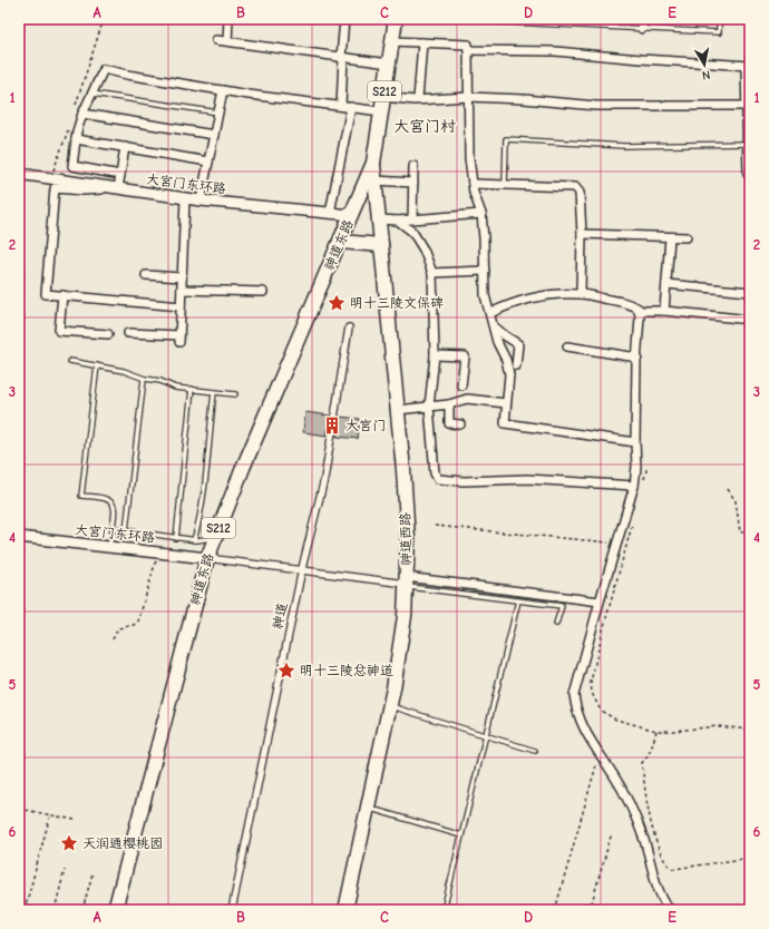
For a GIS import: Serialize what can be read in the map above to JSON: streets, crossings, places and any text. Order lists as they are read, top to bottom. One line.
{"streets":{"main road":["S212","神道东路","神道西路"],"street":["大宫门东环路","神道"]},"crossings":[["S212","神道东路"],["S212","神道西路"],["大宫门东环路","神道东路"],["神道东路","神道西路"]],"districts":["大宫门村"],"places":{"place":["明十三陵文保碑","明十三陵总神道","天润通樱桃园"],"building":["大宫门"]},"north":"bottom","grid":{"columns":["A","B","C","D","E"],"rows":["1","2","3","4","5","6"]}}
